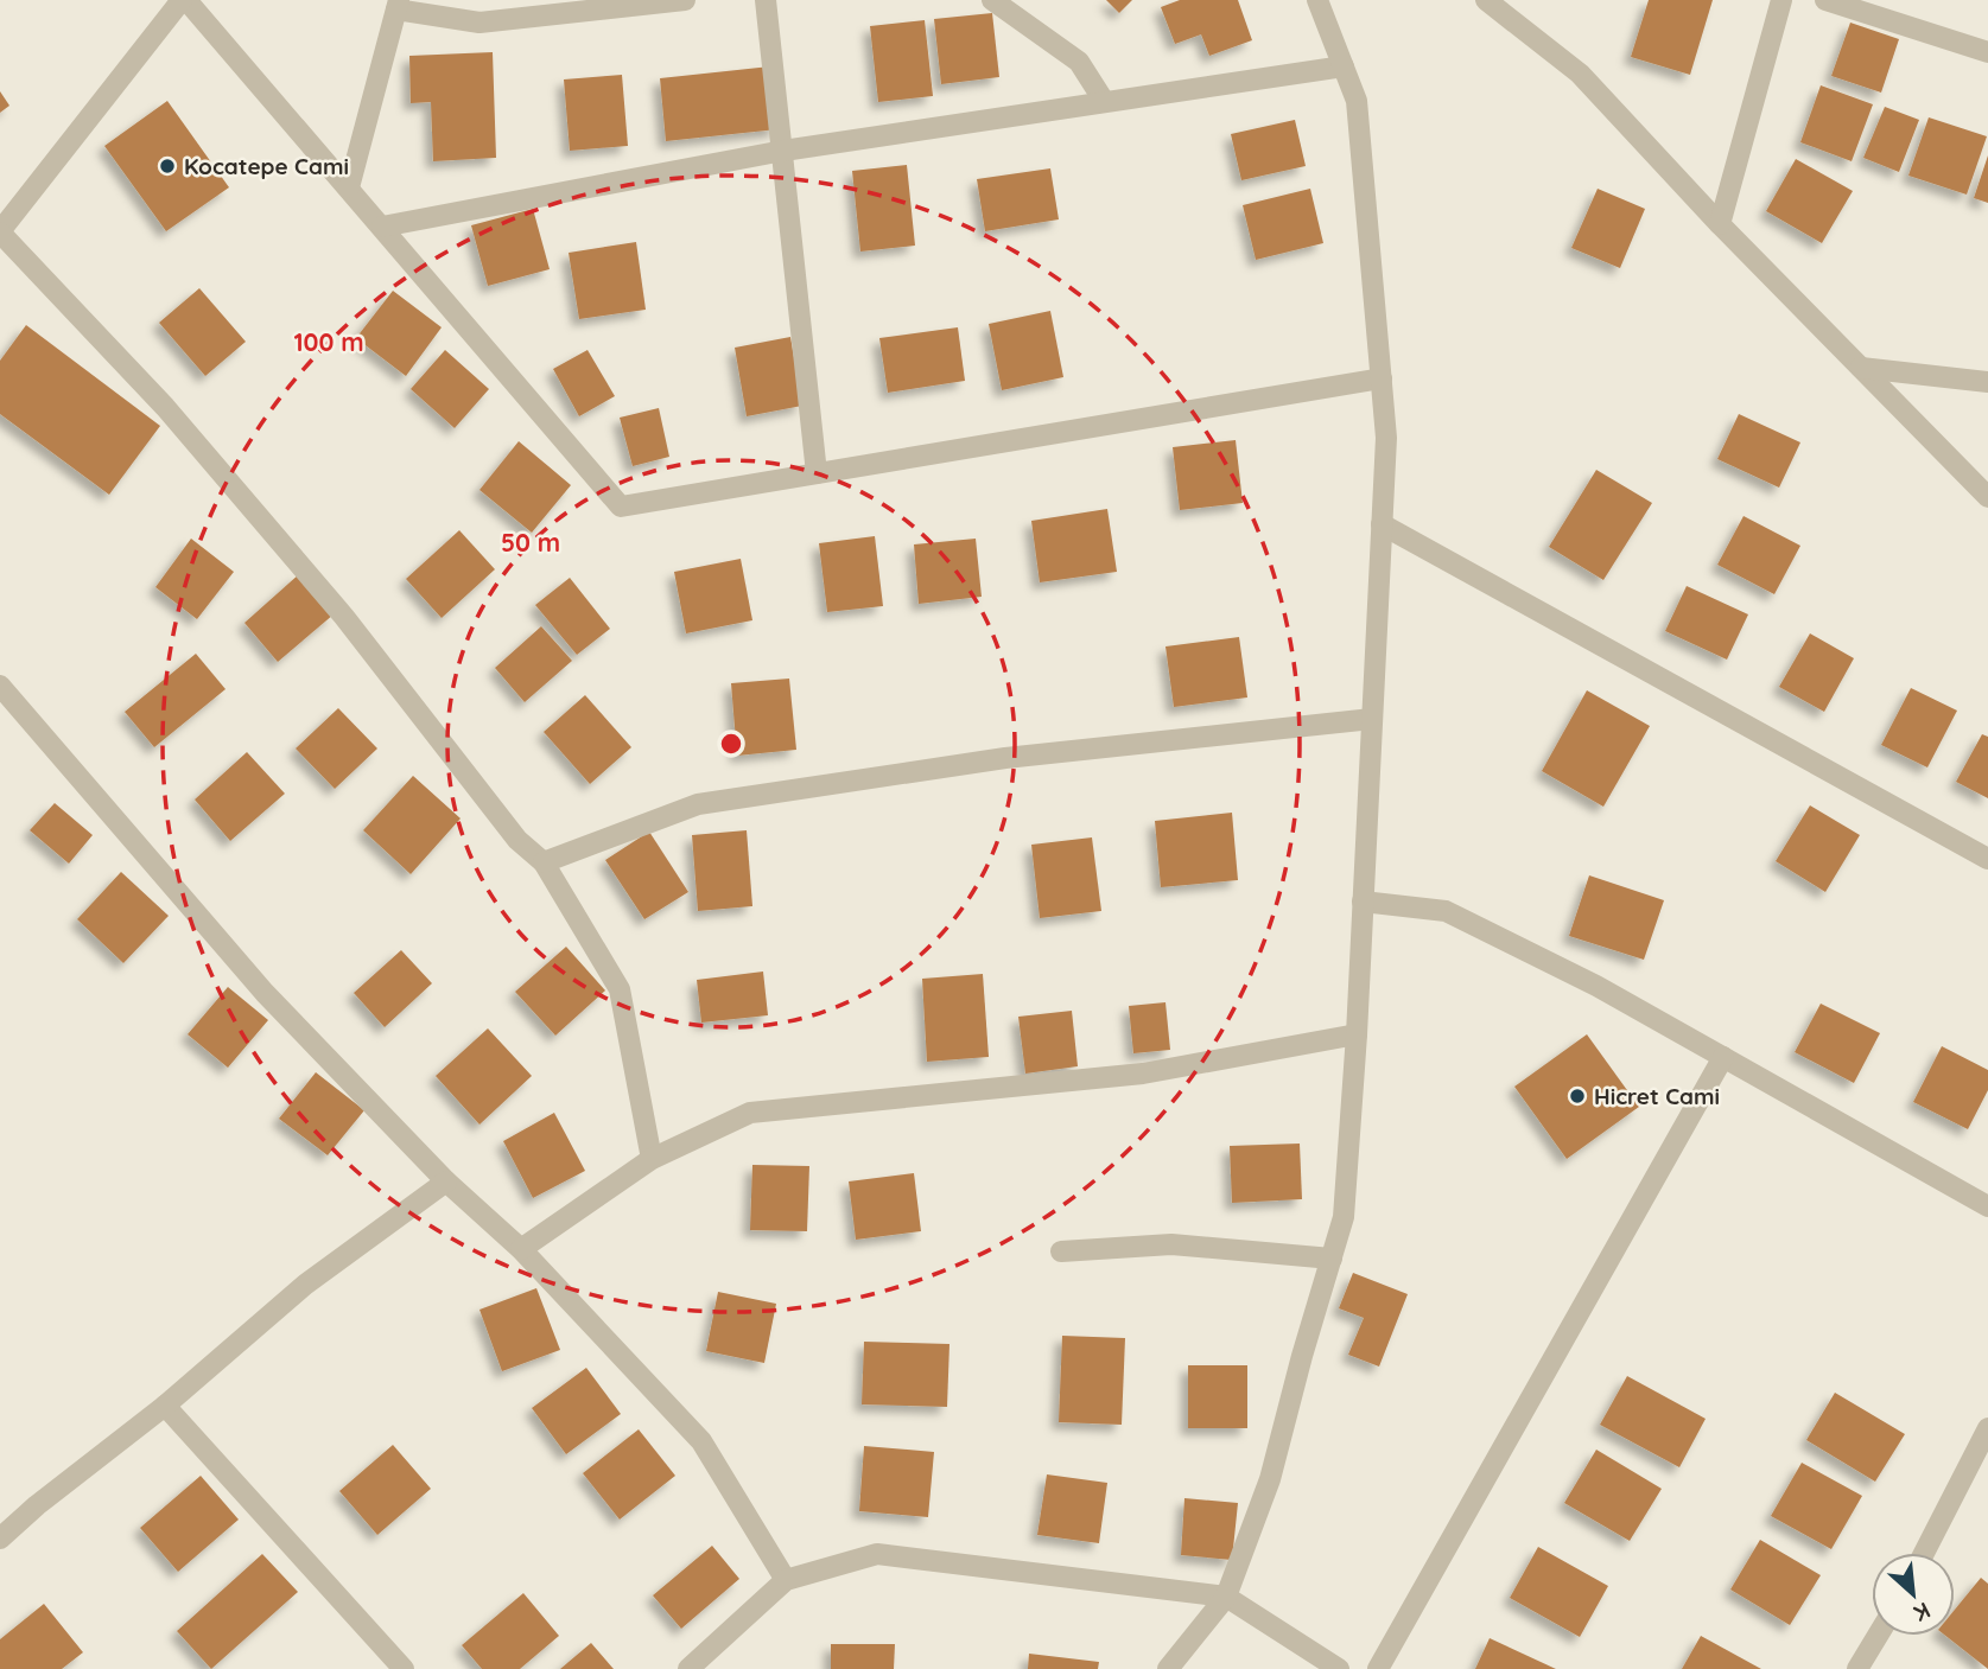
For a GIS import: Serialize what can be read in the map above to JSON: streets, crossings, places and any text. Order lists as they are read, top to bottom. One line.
{"places":["Kocatepe Cami","Hicret Cami"],"north":"bottom right","rings":["100 m","50 m"]}
